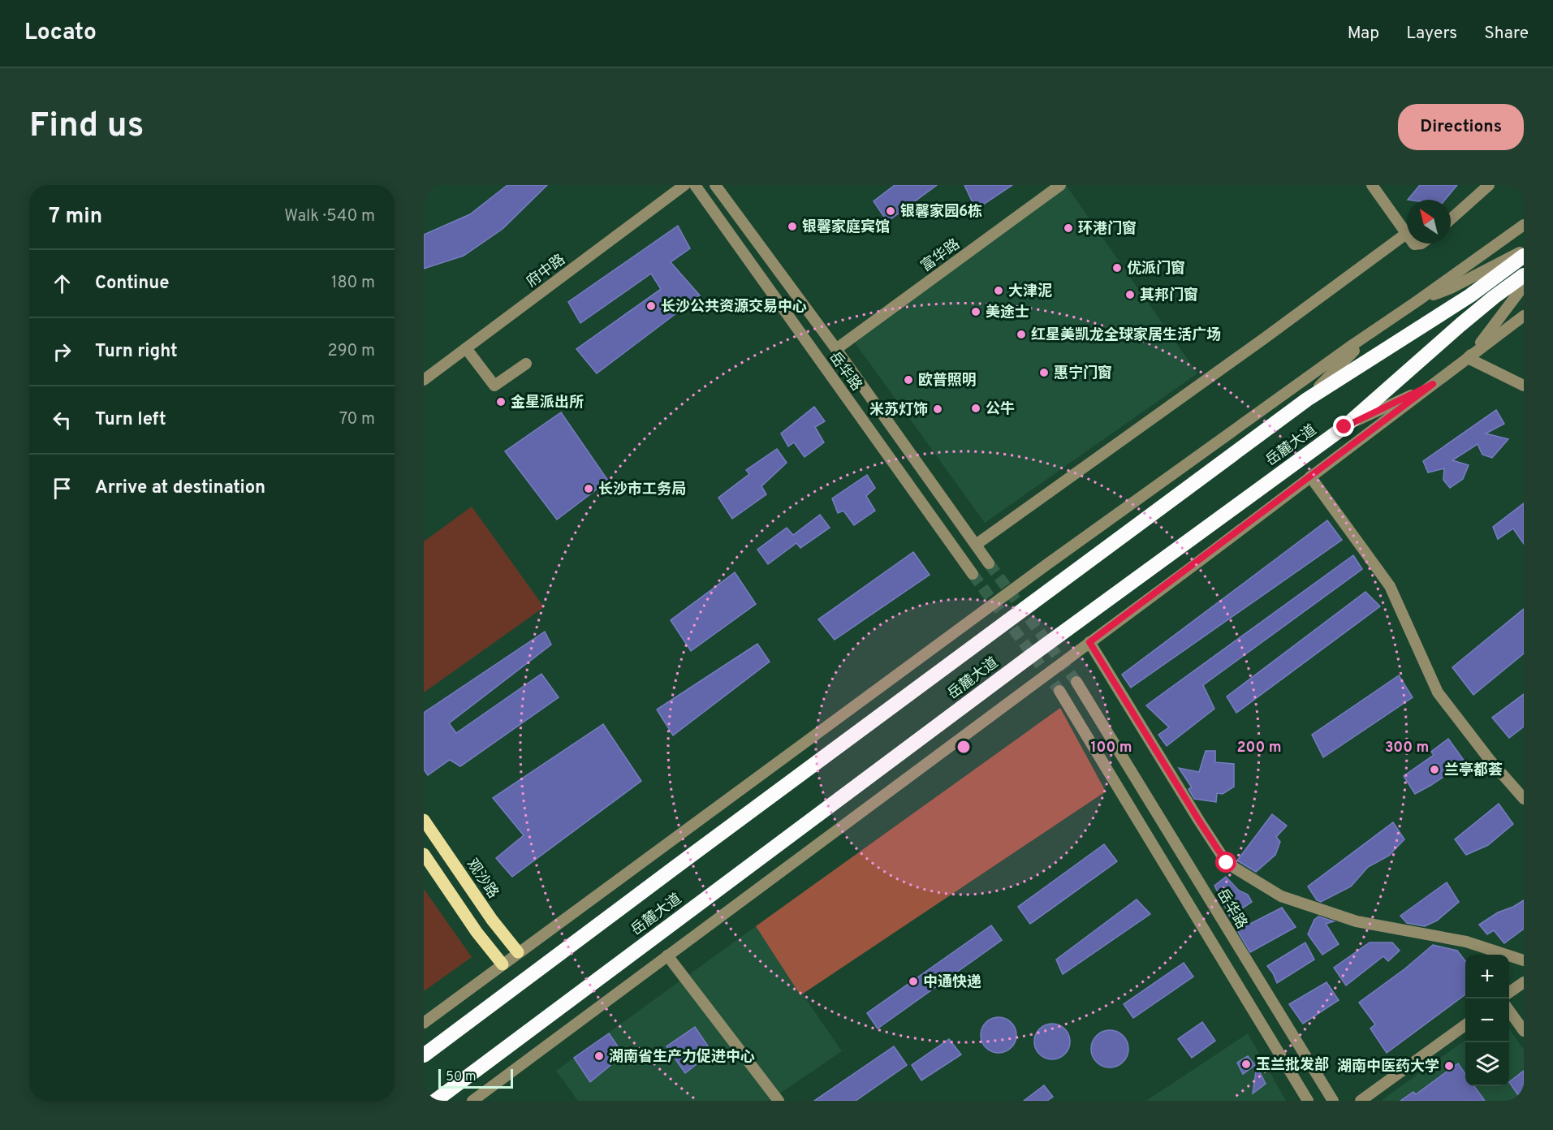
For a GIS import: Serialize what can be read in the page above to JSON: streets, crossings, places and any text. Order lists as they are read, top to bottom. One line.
{"streets":{"highway":["岳麓大道"],"main road":["观沙路"],"street":["富华路","府中路","岳华路"]},"crossings":[["富华路","岳华路"]],"places":["银馨家园6栋","银馨家庭宾馆","环港门窗","优派门窗","大津泥","其邦门窗","长沙公共资源交易中心","美途士","红星美凯龙全球家居生活广场","惠宁门窗","欧普照明","金星派出所","公牛","米苏灯饰","长沙市工务局","兰亭都荟","中通快递","湖南省生产力促进中心","玉兰批发部","湖南中医药大学"],"scale_bar":"50 m","north":"top left","page":{"header":"Locato","nav":["Map","Layers","Share"],"buttons":"Directions","title":"Find us","heading":["7 min","Walk · 540 m"],"list":[["Continue","180 m"],["Turn right","290 m"],["Turn left","70 m"],"Arrive at destination"],"map_buttons":["+","−"],"scale":"50 m"},"rings":["100 m","200 m","300 m"]}
